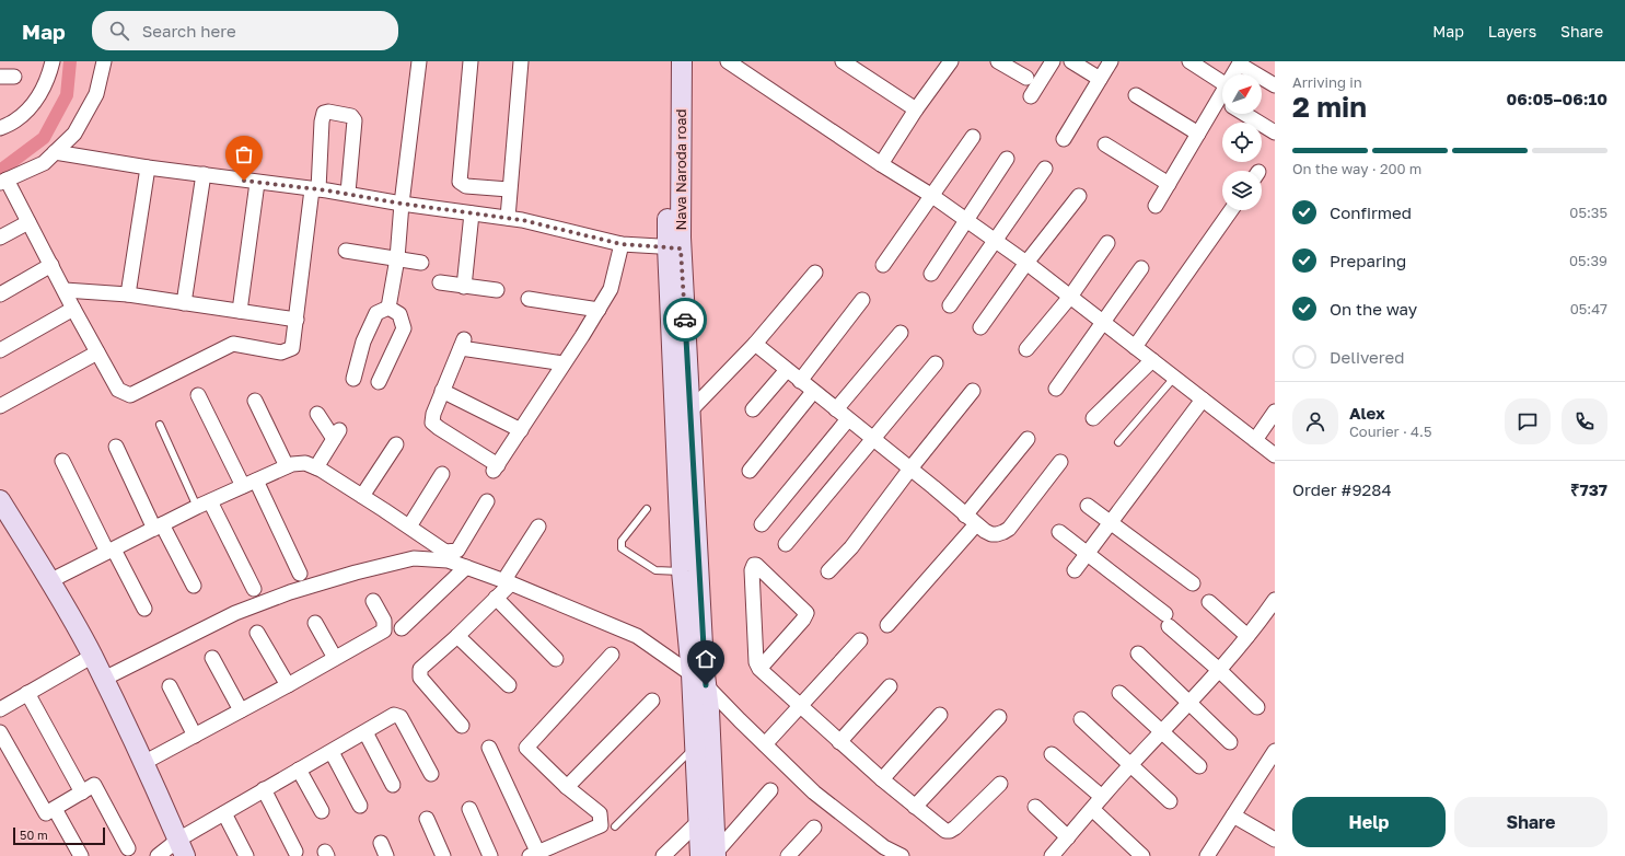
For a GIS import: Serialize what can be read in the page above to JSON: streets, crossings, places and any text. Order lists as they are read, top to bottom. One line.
{"streets":{"street":["Nava Naroda road"]},"scale_bar":"50 m","north":"top right","page":{"header":"Map","search":"Search here","nav":["Map","Layers","Share"],"heading":["2 min","Arriving in","06:05–06:10"],"panel":["Alex","Courier · 4.5","Order #9284","₹737"],"bar":"On the way · 200 m","list":[["Confirmed","05:35"],["Preparing","05:39"],["On the way","05:47"],"Delivered"],"buttons":["Help","Share"],"scale":"50 m"}}
